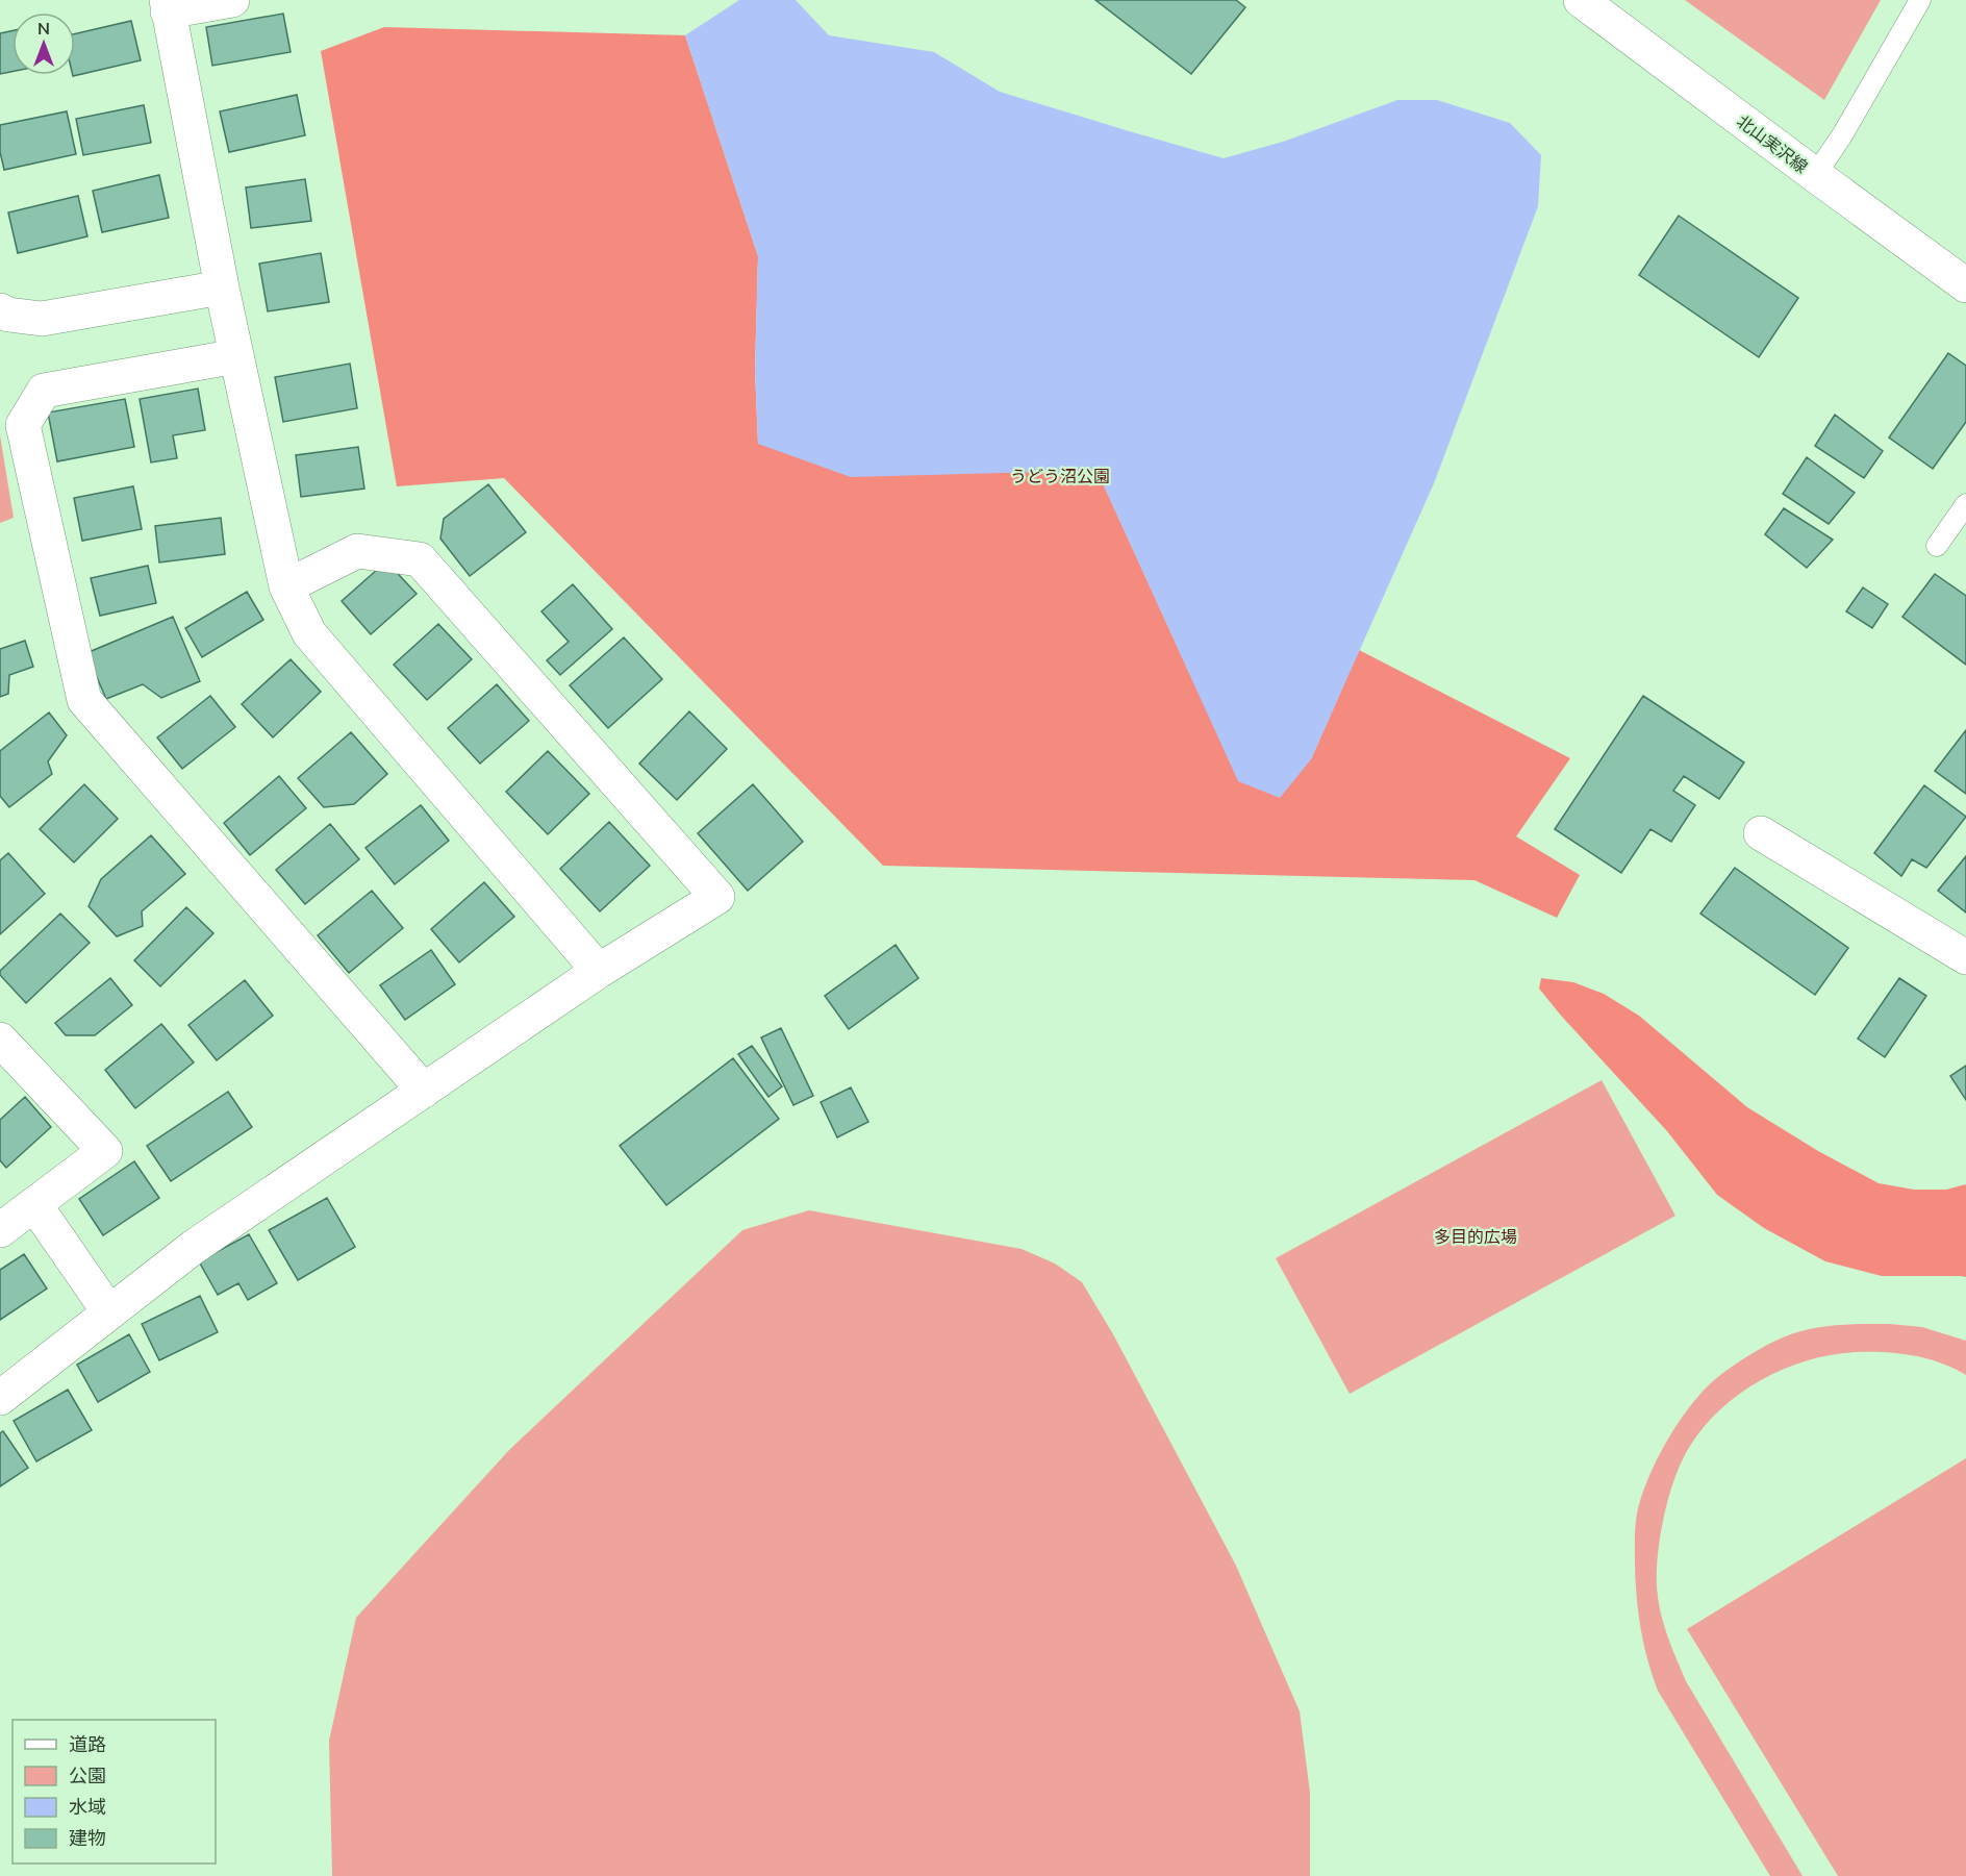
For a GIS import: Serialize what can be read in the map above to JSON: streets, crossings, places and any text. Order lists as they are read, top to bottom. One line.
{"streets":{"street":["北山実沢線"]},"parks":["うどう沼公園","多目的広場"],"legend":["道路","公園","水域","建物"],"north":"top"}
